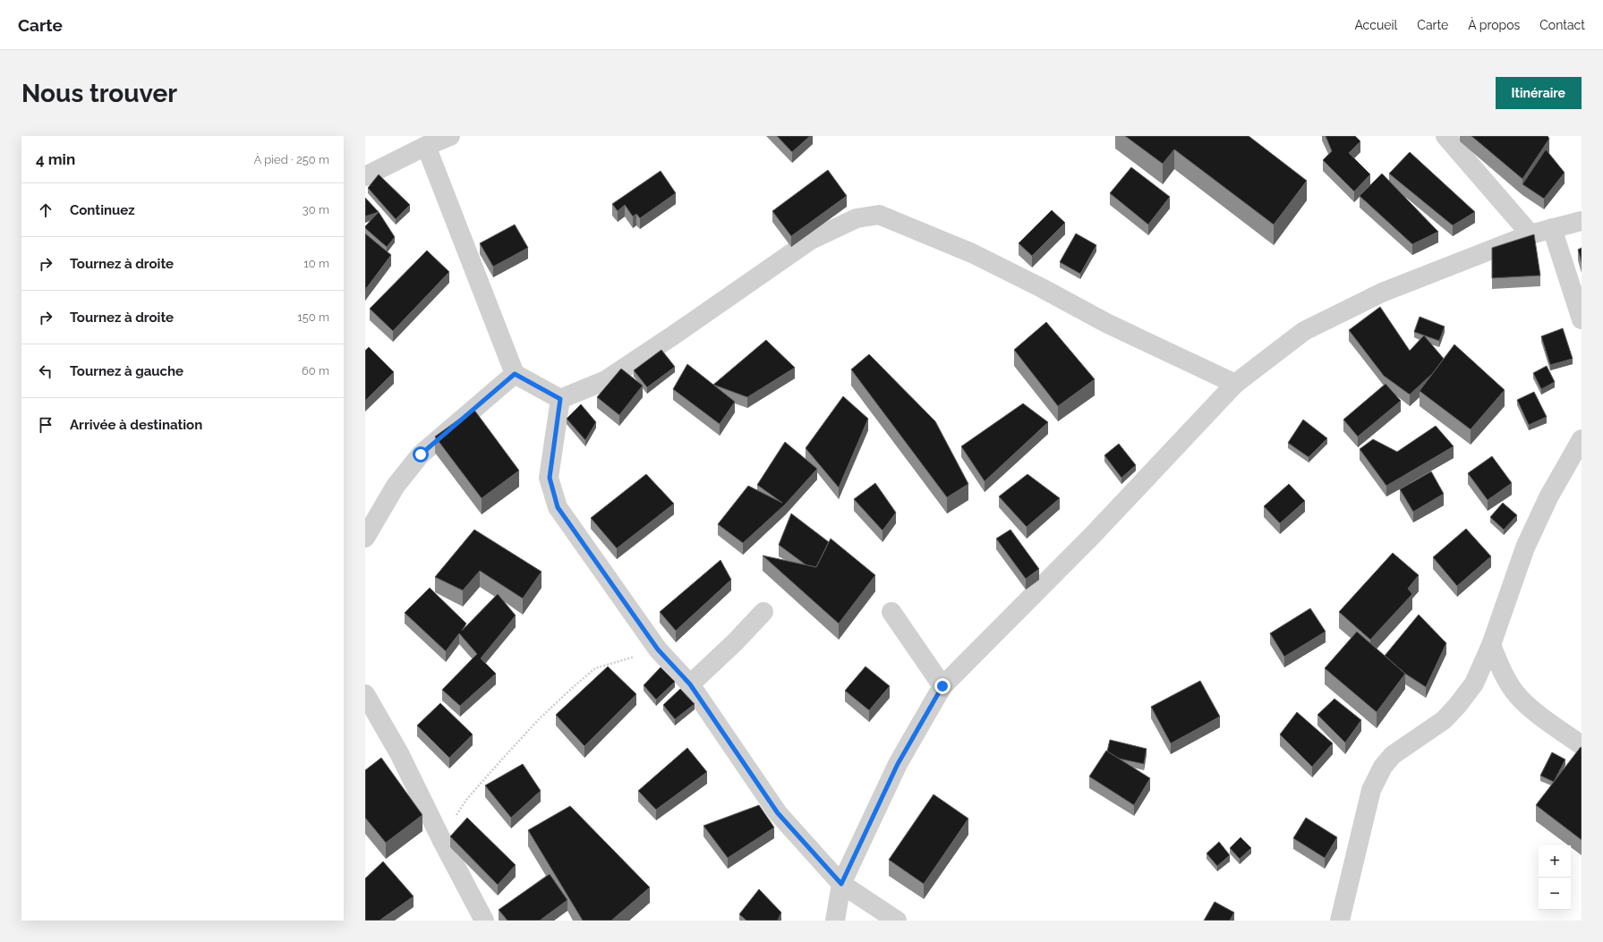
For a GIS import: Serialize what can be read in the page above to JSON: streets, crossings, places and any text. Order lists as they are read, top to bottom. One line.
{"page":{"header":"Carte","nav":["Accueil","Carte","À propos","Contact"],"buttons":"Itinéraire","title":"Nous trouver","heading":["4 min","À pied · 250 m"],"list":[["Continuez","30 m"],["Tournez à droite","10 m"],["Tournez à droite","150 m"],["Tournez à gauche","60 m"],"Arrivée à destination"],"map_buttons":["+","−"]}}
